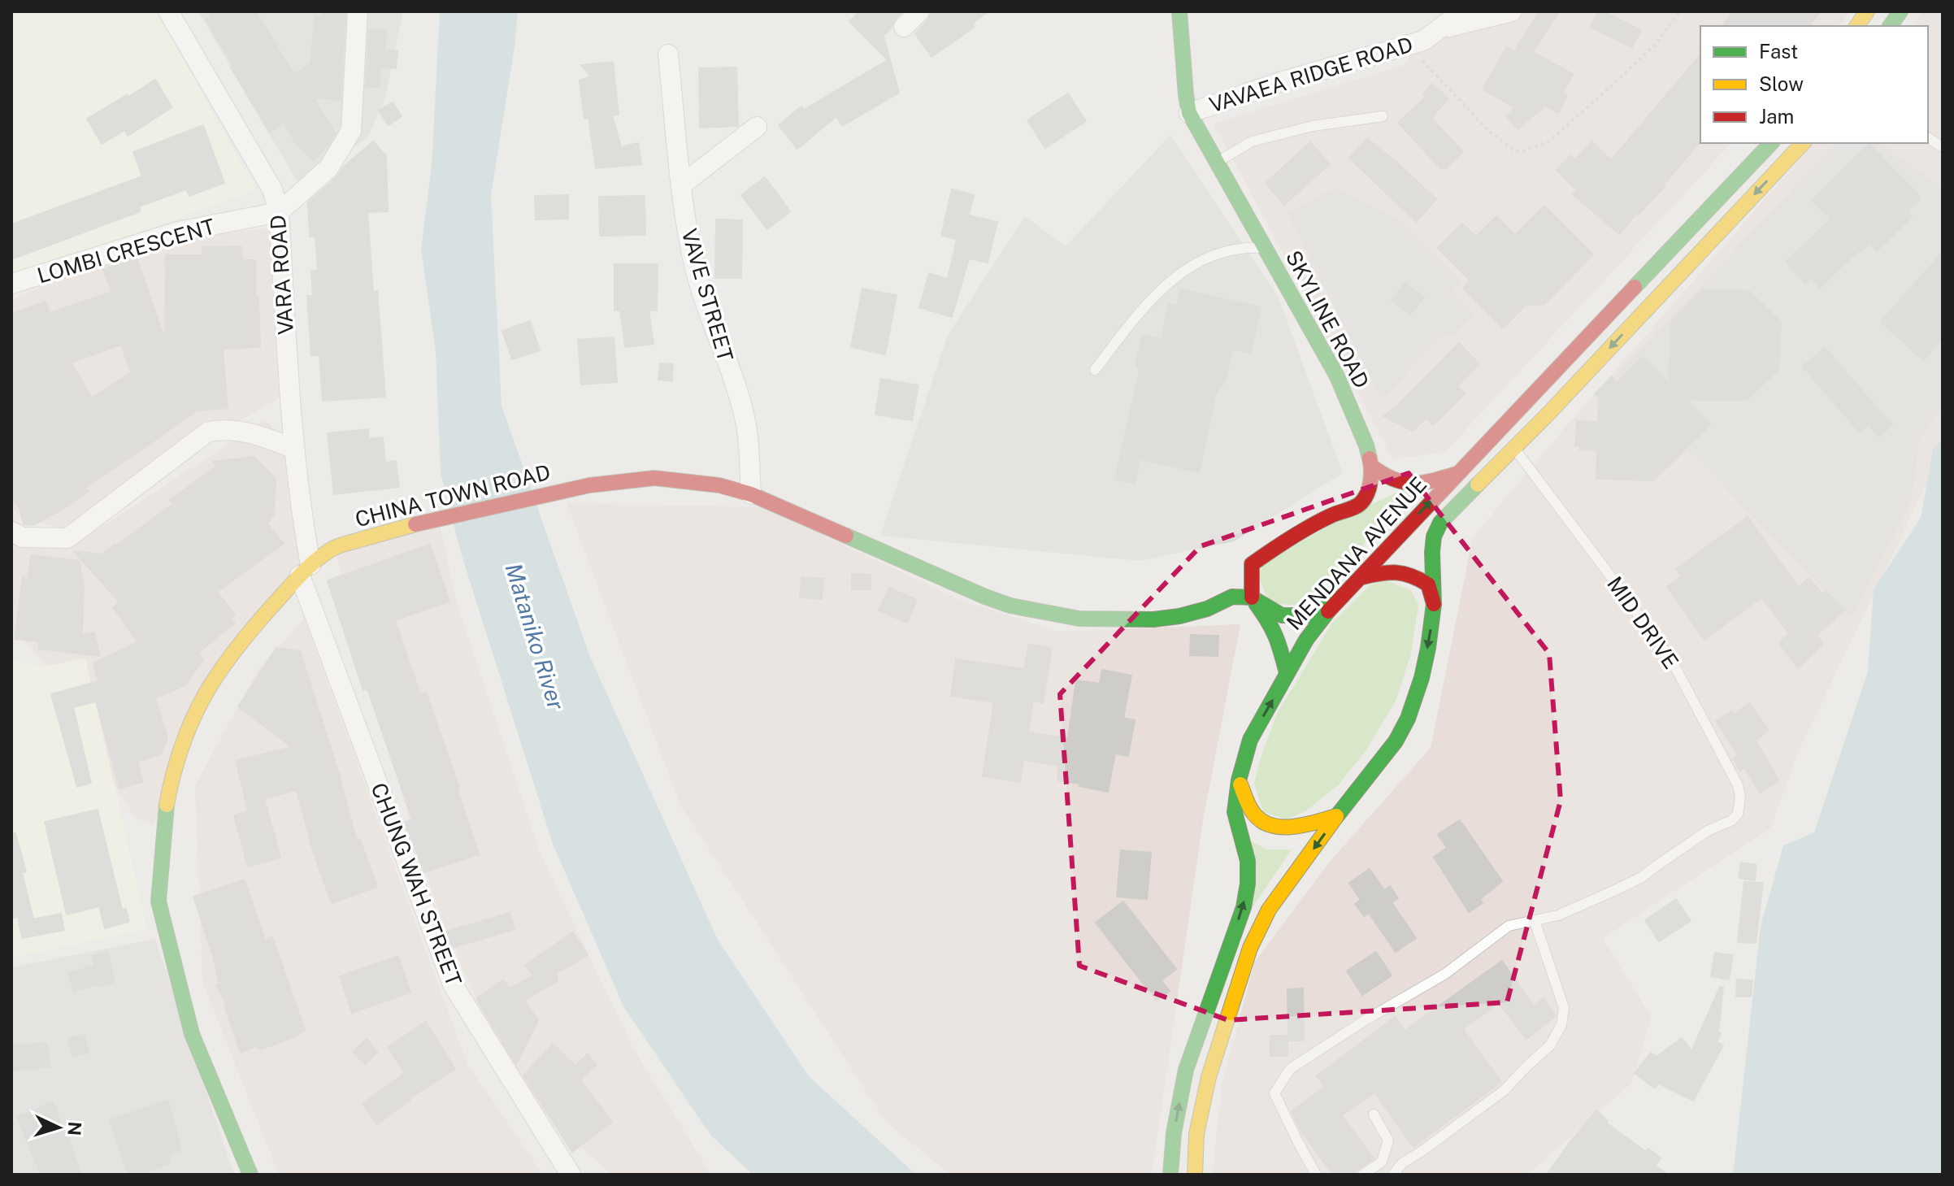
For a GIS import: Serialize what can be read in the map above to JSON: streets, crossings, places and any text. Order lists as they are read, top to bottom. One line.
{"streets":{"main road":["SKYLINE ROAD","CHINA TOWN ROAD","MENDANA AVENUE"],"street":["VAVAEA RIDGE ROAD","LOMBI CRESCENT","VARA ROAD","VAVE STREET","CHUNG WAH STREET"],"lane":["MID DRIVE"]},"crossings":[["VAVAEA RIDGE ROAD","SKYLINE ROAD"],["LOMBI CRESCENT","VARA ROAD"],["VARA ROAD","CHINA TOWN ROAD"],["VARA ROAD","CHUNG WAH STREET"],["VAVE STREET","CHINA TOWN ROAD"],["SKYLINE ROAD","CHINA TOWN ROAD"],["CHINA TOWN ROAD","CHUNG WAH STREET"],["MENDANA AVENUE","MID DRIVE"]],"water":["Mataniko River"],"legend":["Fast","Slow","Jam"],"north":"right"}
